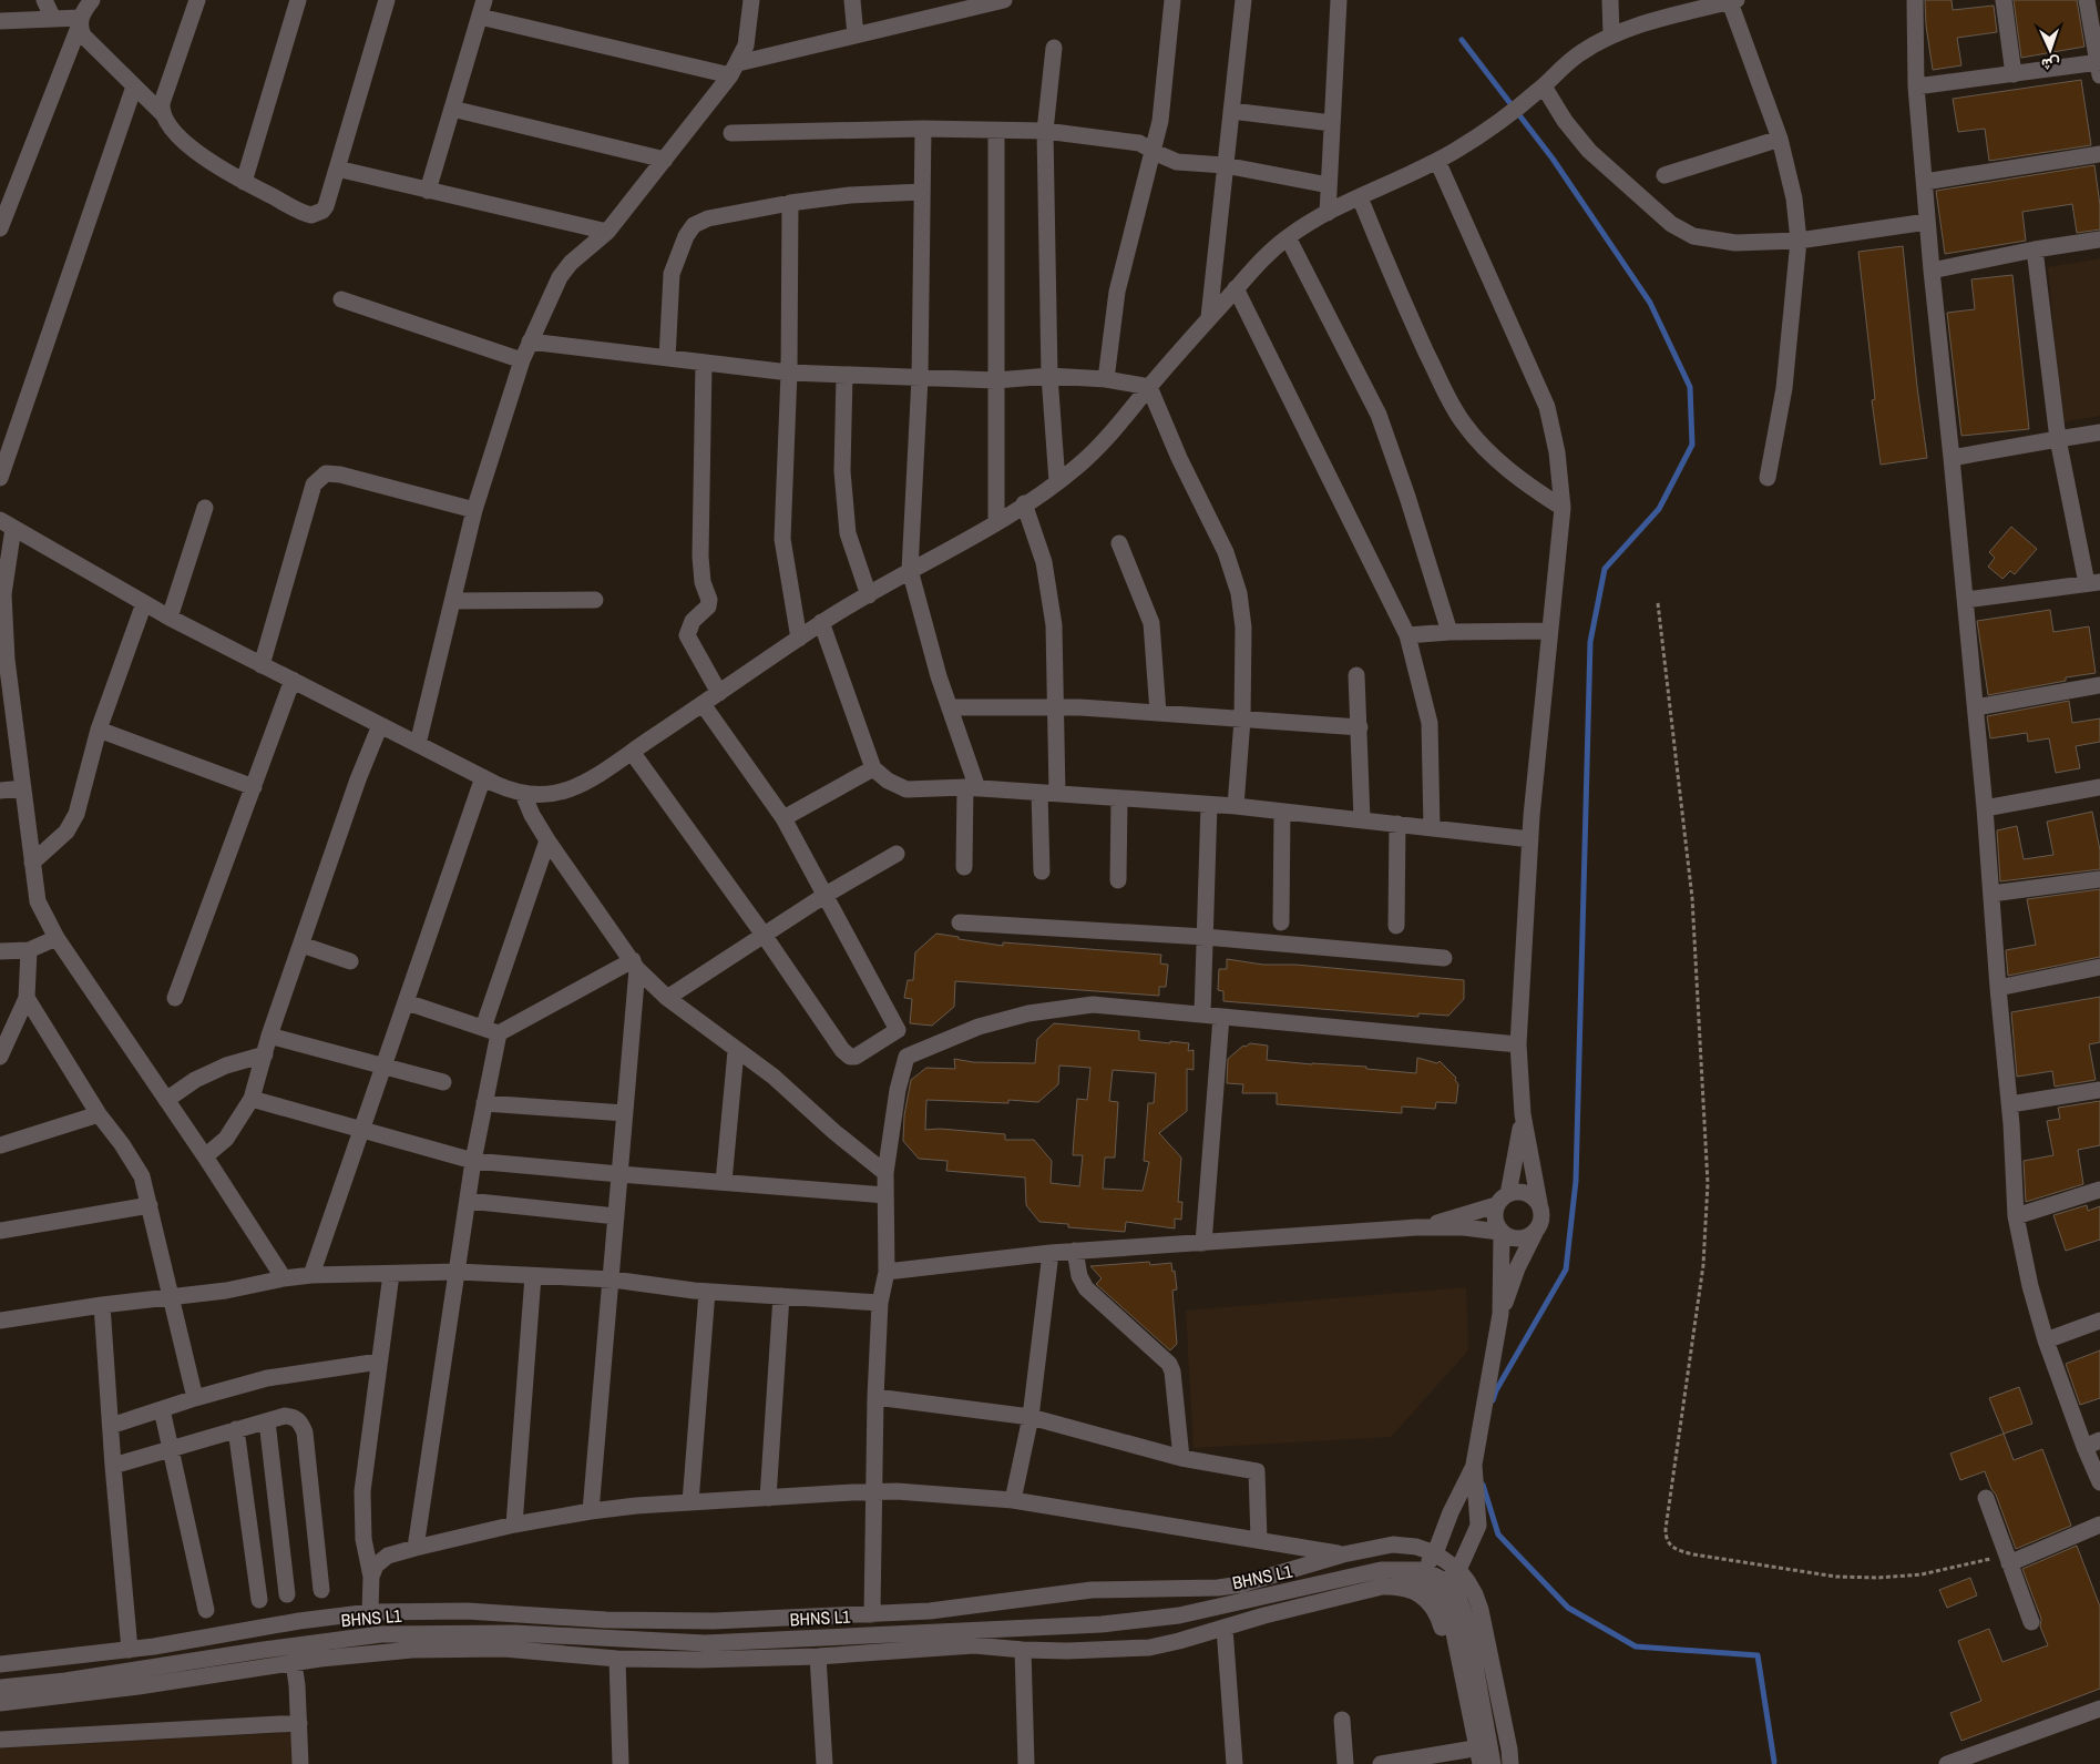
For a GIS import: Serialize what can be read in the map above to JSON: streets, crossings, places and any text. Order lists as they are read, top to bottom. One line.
{"streets":{"street":["BHNS L1"]},"north":"bottom"}
